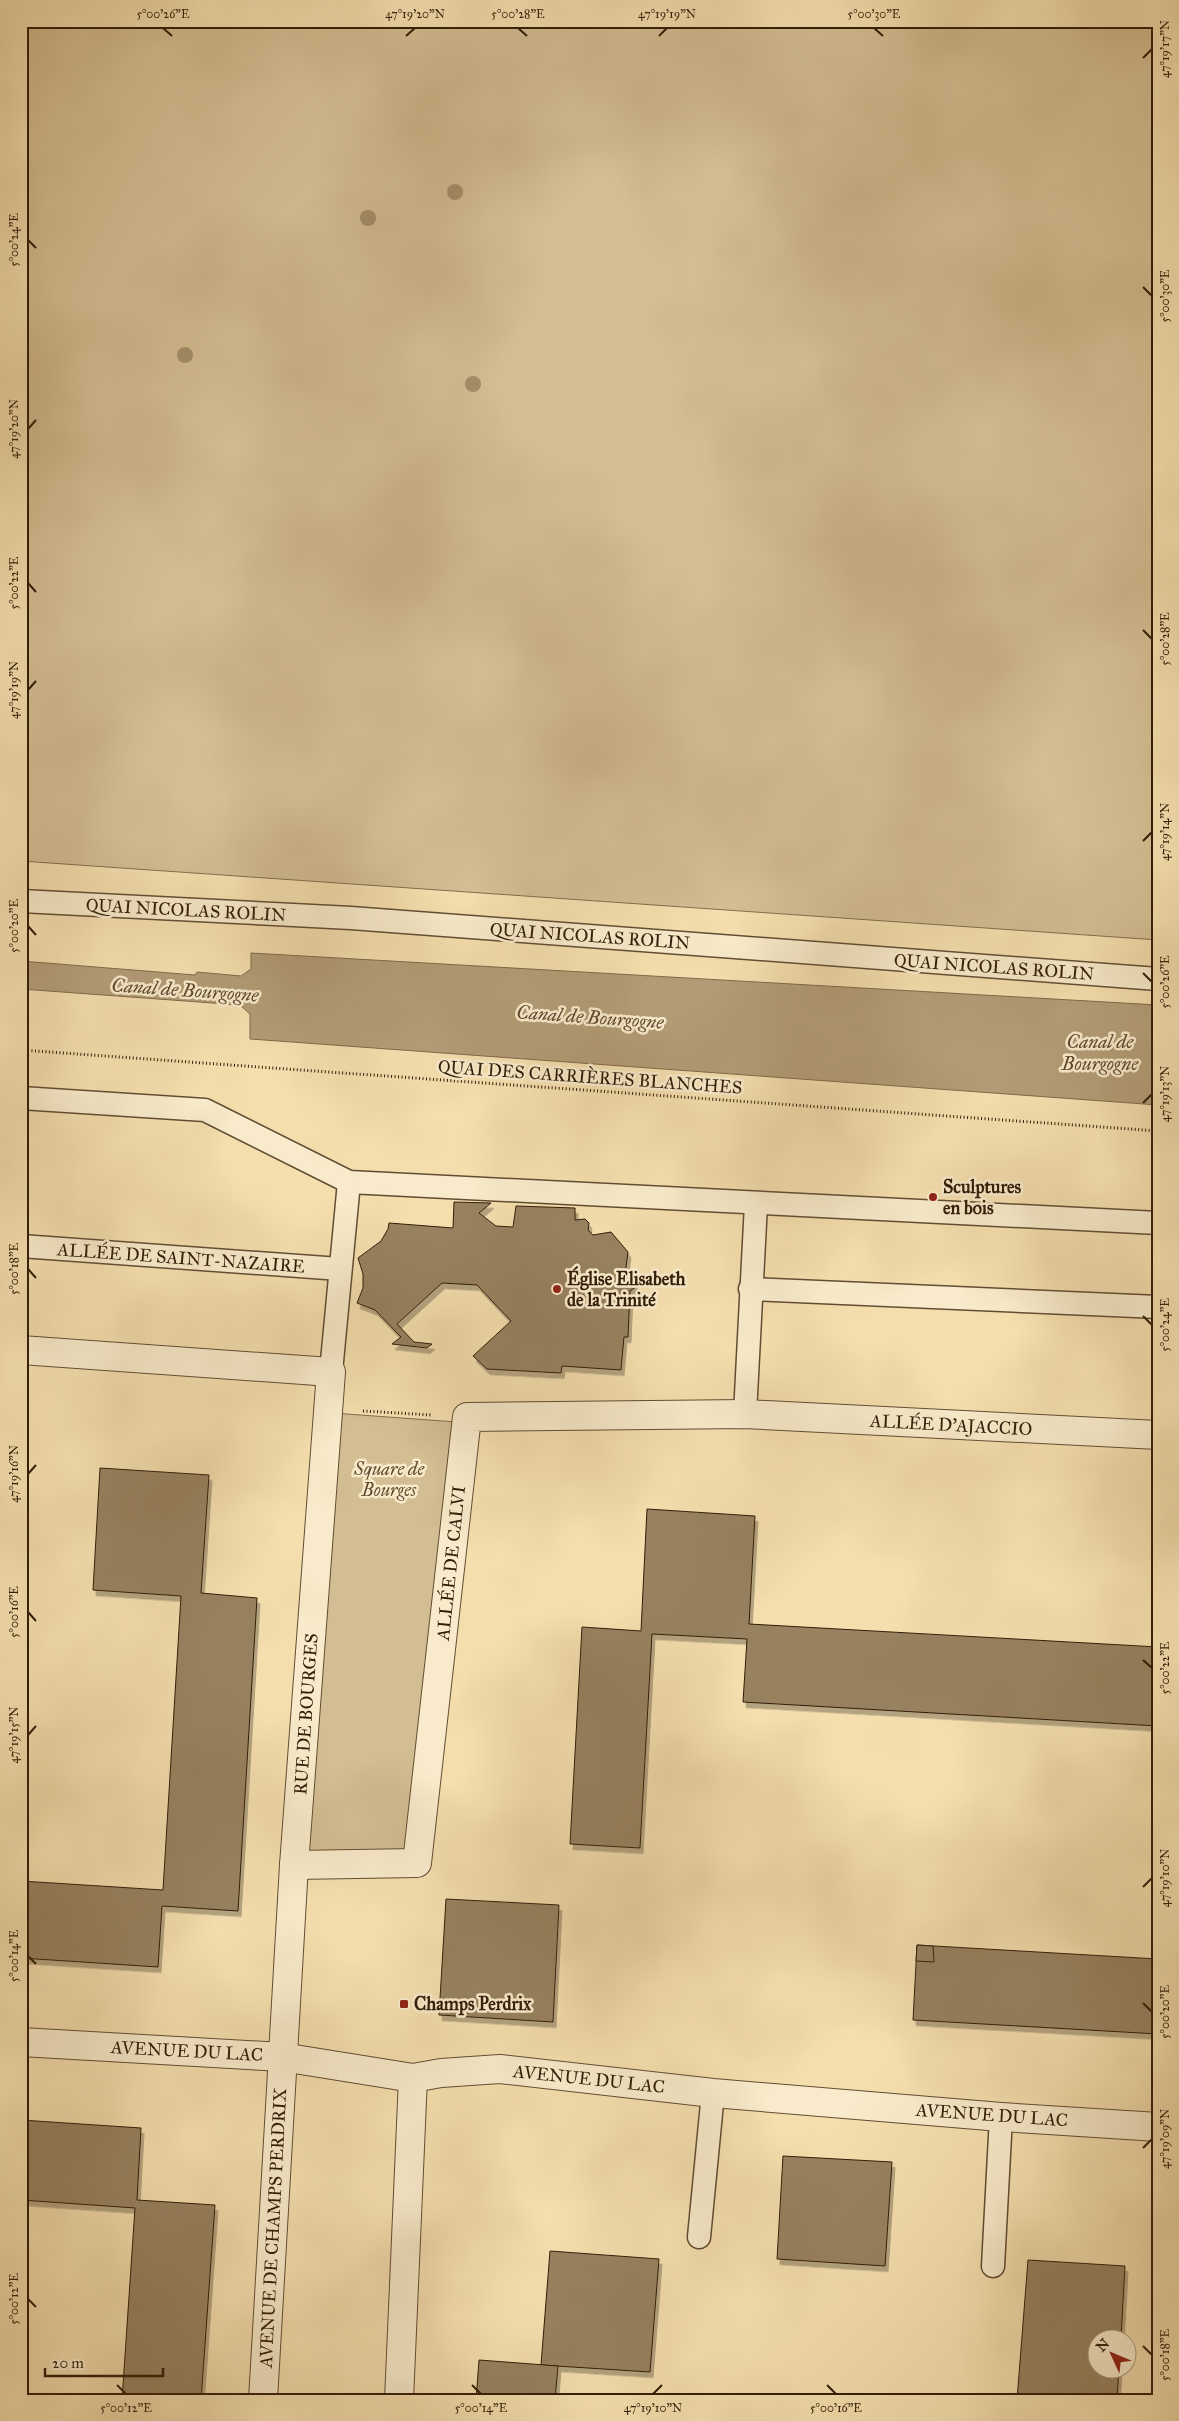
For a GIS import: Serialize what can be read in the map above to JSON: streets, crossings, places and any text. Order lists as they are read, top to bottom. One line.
{"streets":{"street":["ALLÉE D'AJACCIO","ALLÉE DE CALVI","RUE DE BOURGES","AVENUE DU LAC","AVENUE DE CHAMPS PERDRIX"],"lane":["QUAI NICOLAS ROLIN","ALLÉE DE SAINT-NAZAIRE"],"path":["QUAI DES CARRIÈRES BLANCHES"]},"crossings":[["ALLÉE DE CALVI","RUE DE BOURGES"],["RUE DE BOURGES","AVENUE DU LAC"],["RUE DE BOURGES","AVENUE DE CHAMPS PERDRIX"],["AVENUE DU LAC","AVENUE DE CHAMPS PERDRIX"]],"water":["Canal de Bourgogne"],"parks":["Square de Bourges"],"places":{"other":["Sculptures en bois","Église Elisabeth de la Trinité"],"transit":["Champs Perdrix"]},"scale_bar":"20 m","north":"top left","coordinates":["5°00'26\"E","47°19'20\"N","5°00'28\"E","47°19'19\"N","5°00'30\"E","47°19'17\"N","5°00'24\"E","5°00'22\"E","47°19'14\"N","5°00'20\"E","47°19'13\"N","5°00'18\"E","47°19'16\"N","5°00'16\"E","47°19'15\"N","47°19'10\"N","5°00'14\"E","47°19'09\"N","5°00'12\"E"]}
